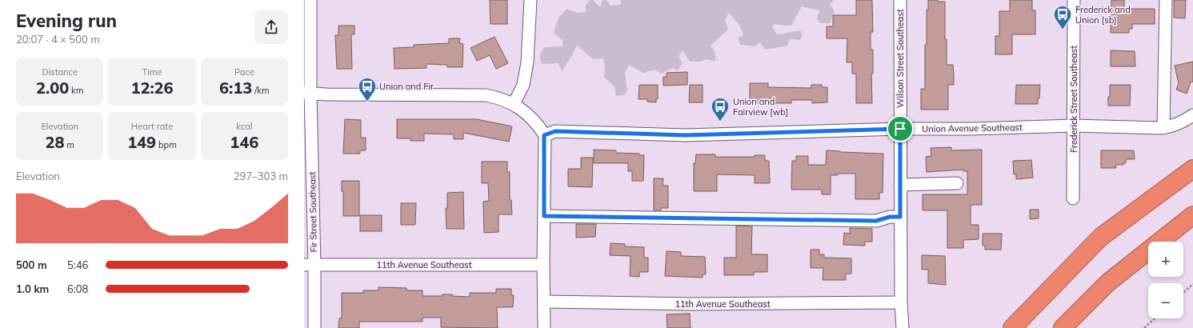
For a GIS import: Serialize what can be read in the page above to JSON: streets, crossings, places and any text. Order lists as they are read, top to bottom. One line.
{"streets":{"street":["Wilson Street Southeast","Frederick Street Southeast","Union Avenue Southeast","Fir Street Southeast","11th Avenue Southeast"]},"crossings":[["Wilson Street Southeast","Union Avenue Southeast"],["Wilson Street Southeast","11th Avenue Southeast"],["Frederick Street Southeast","Union Avenue Southeast"],["Fir Street Southeast","11th Avenue Southeast"]],"places":{"bus stop":["Frederick and Union [sb]","Union and Fir","Union and Fairview [wb]"]},"page":{"heading":["Evening run","20:07 · 4 × 500 m"],"stats":[["Distance","2.00 km"],["Time","12:26"],["Pace","6:13 /km"],["Elevation","28 m"],["Heart rate","149 bpm"],["kcal","146"]],"chart":["Elevation","297–303 m"],"map_buttons":["+","−"],"list":[{"name":"500 m","note":"5:46"},{"name":"1.0 km","note":"6:08"}]}}
